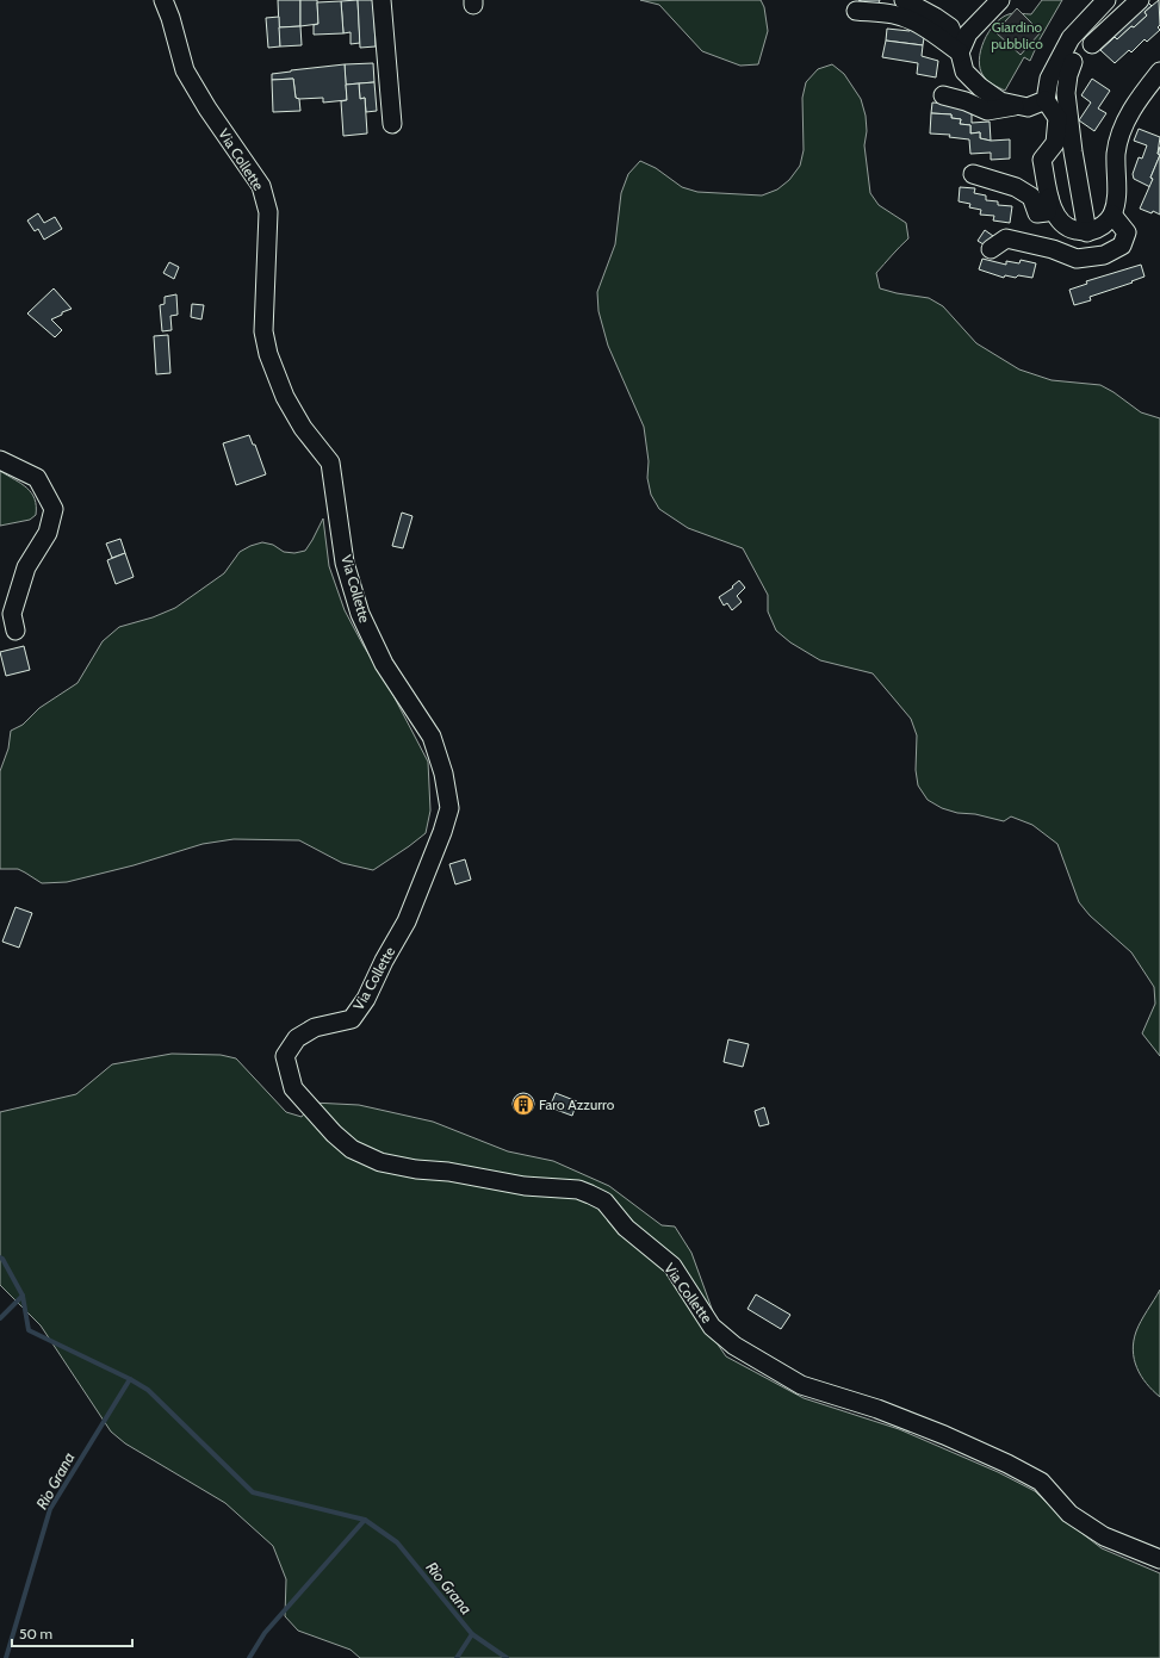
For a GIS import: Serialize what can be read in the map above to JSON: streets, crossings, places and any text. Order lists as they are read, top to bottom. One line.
{"streets":{"street":["Via Collette"]},"water":["Rio Grana"],"parks":["Giardino pubblico"],"places":{"building":["Faro Azzurro"]},"scale_bar":"50 m"}
